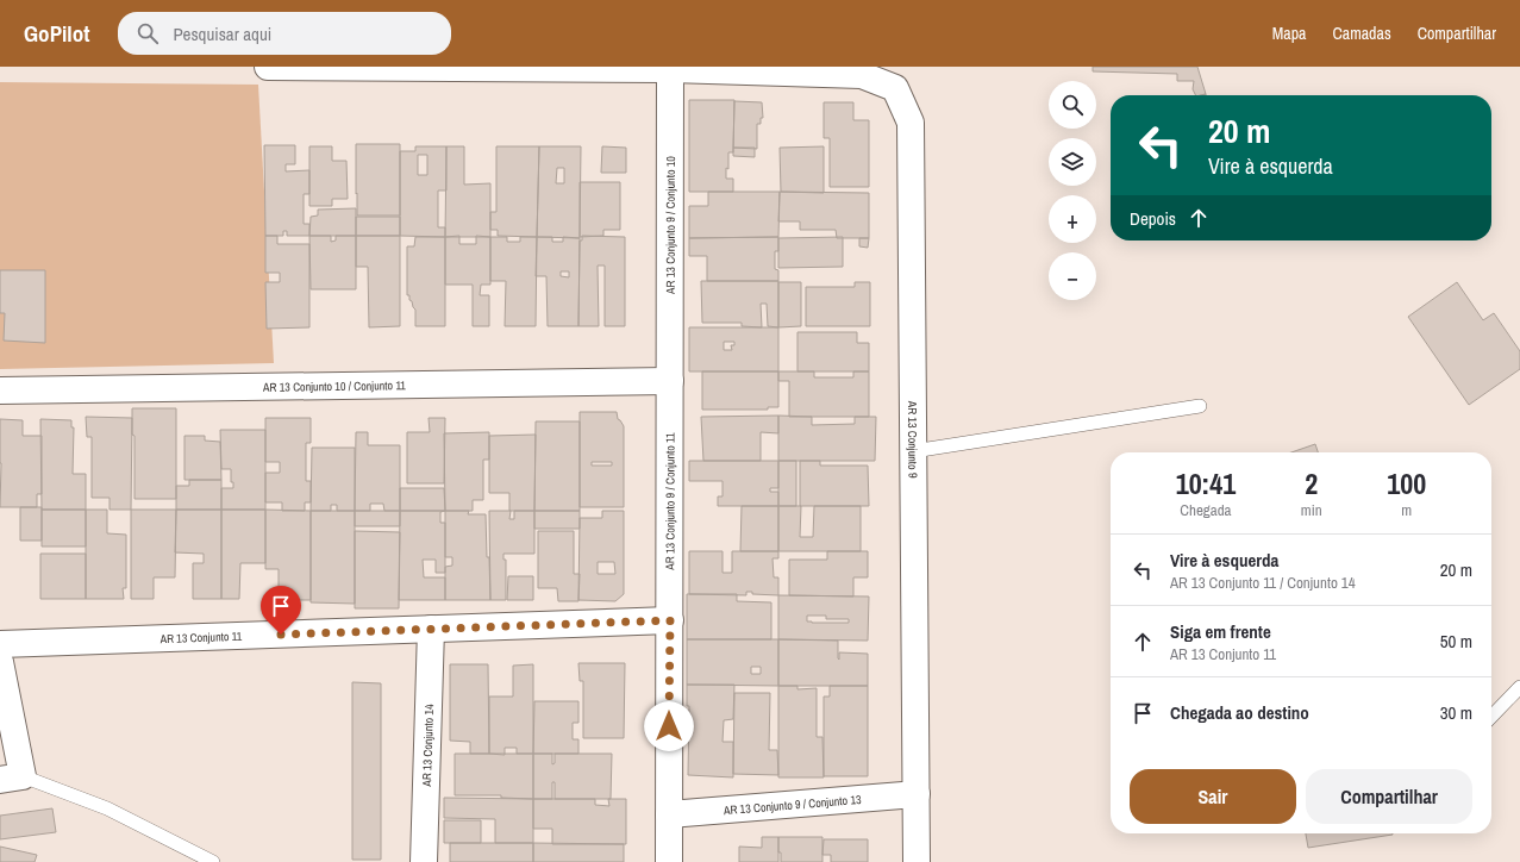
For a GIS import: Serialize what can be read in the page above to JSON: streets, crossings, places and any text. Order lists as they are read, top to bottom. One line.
{"streets":{"street":["AR 13 Conjunto 9 / Conjunto 10","AR 13 Conjunto 10 / Conjunto 11","AR 13 Conjunto 9","AR 13 Conjunto 9 / Conjunto 11","AR 13 Conjunto 11","AR 13 Conjunto 14","AR 13 Conjunto 9 / Conjunto 13"]},"crossings":[["AR 13 Conjunto 9 / Conjunto 10","AR 13 Conjunto 10 / Conjunto 11"],["AR 13 Conjunto 9 / Conjunto 10","AR 13 Conjunto 9"],["AR 13 Conjunto 9 / Conjunto 10","AR 13 Conjunto 9 / Conjunto 11"],["AR 13 Conjunto 10 / Conjunto 11","AR 13 Conjunto 9 / Conjunto 11"],["AR 13 Conjunto 9","AR 13 Conjunto 9 / Conjunto 13"],["AR 13 Conjunto 9 / Conjunto 11","AR 13 Conjunto 11"],["AR 13 Conjunto 9 / Conjunto 11","AR 13 Conjunto 9 / Conjunto 13"],["AR 13 Conjunto 11","AR 13 Conjunto 14"]],"page":{"header":"GoPilot","search":"Pesquisar aqui","nav":["Mapa","Camadas","Compartilhar"],"map_buttons":["+","−"],"turn":["20 m","Vire à esquerda"],"then":"Depois","eta":["10:41","Chegada","2","min","100","m"],"list":[{"name":"Vire à esquerda","note":"AR 13 Conjunto 11 / Conjunto 14","value":"20 m"},{"name":"Siga em frente","note":"AR 13 Conjunto 11","value":"50 m"},{"name":"Chegada ao destino","value":"30 m"}],"buttons":["Sair","Compartilhar"]}}
